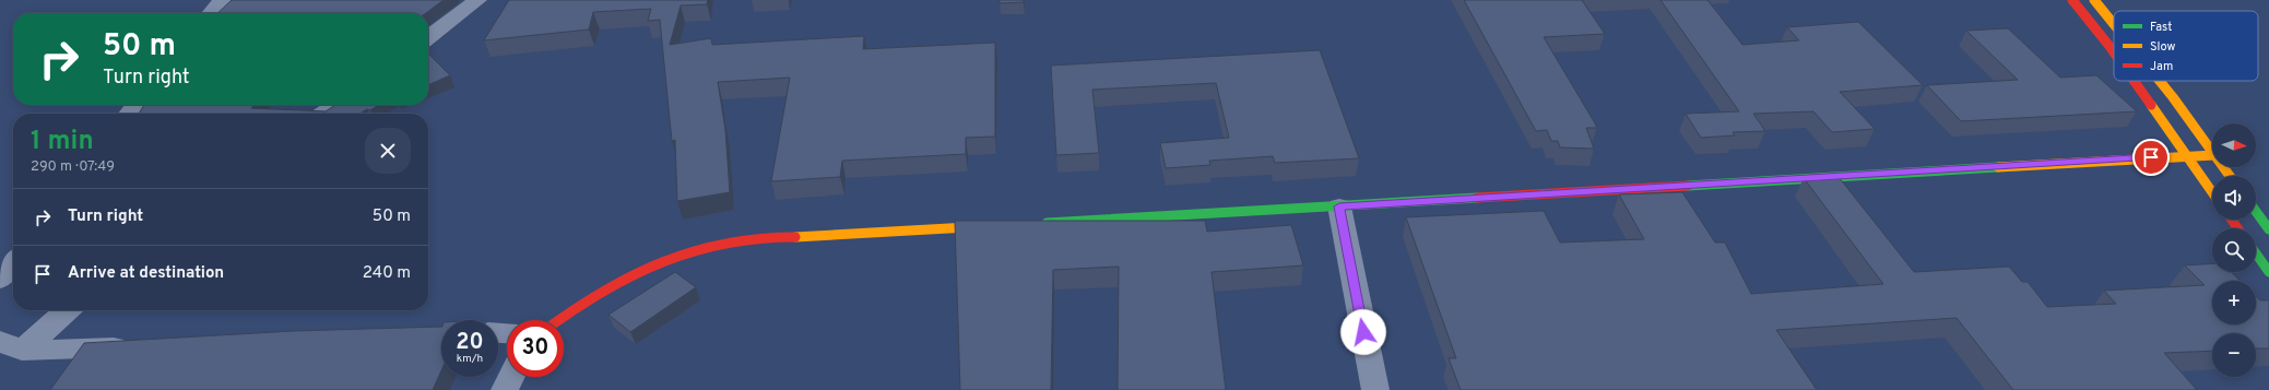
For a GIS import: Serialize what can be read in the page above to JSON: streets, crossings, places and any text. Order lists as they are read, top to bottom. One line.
{"legend":["Fast","Slow","Jam"],"north":"right","page":{"turn":["50 m","Turn right"],"heading":["1 min","290 m · 07:49"],"map_buttons":["+","−"],"list":[{"name":"Turn right","value":"50 m"},{"name":"Arrive at destination","value":"240 m"}],"speed":"20 km/h","limit":"30"}}
